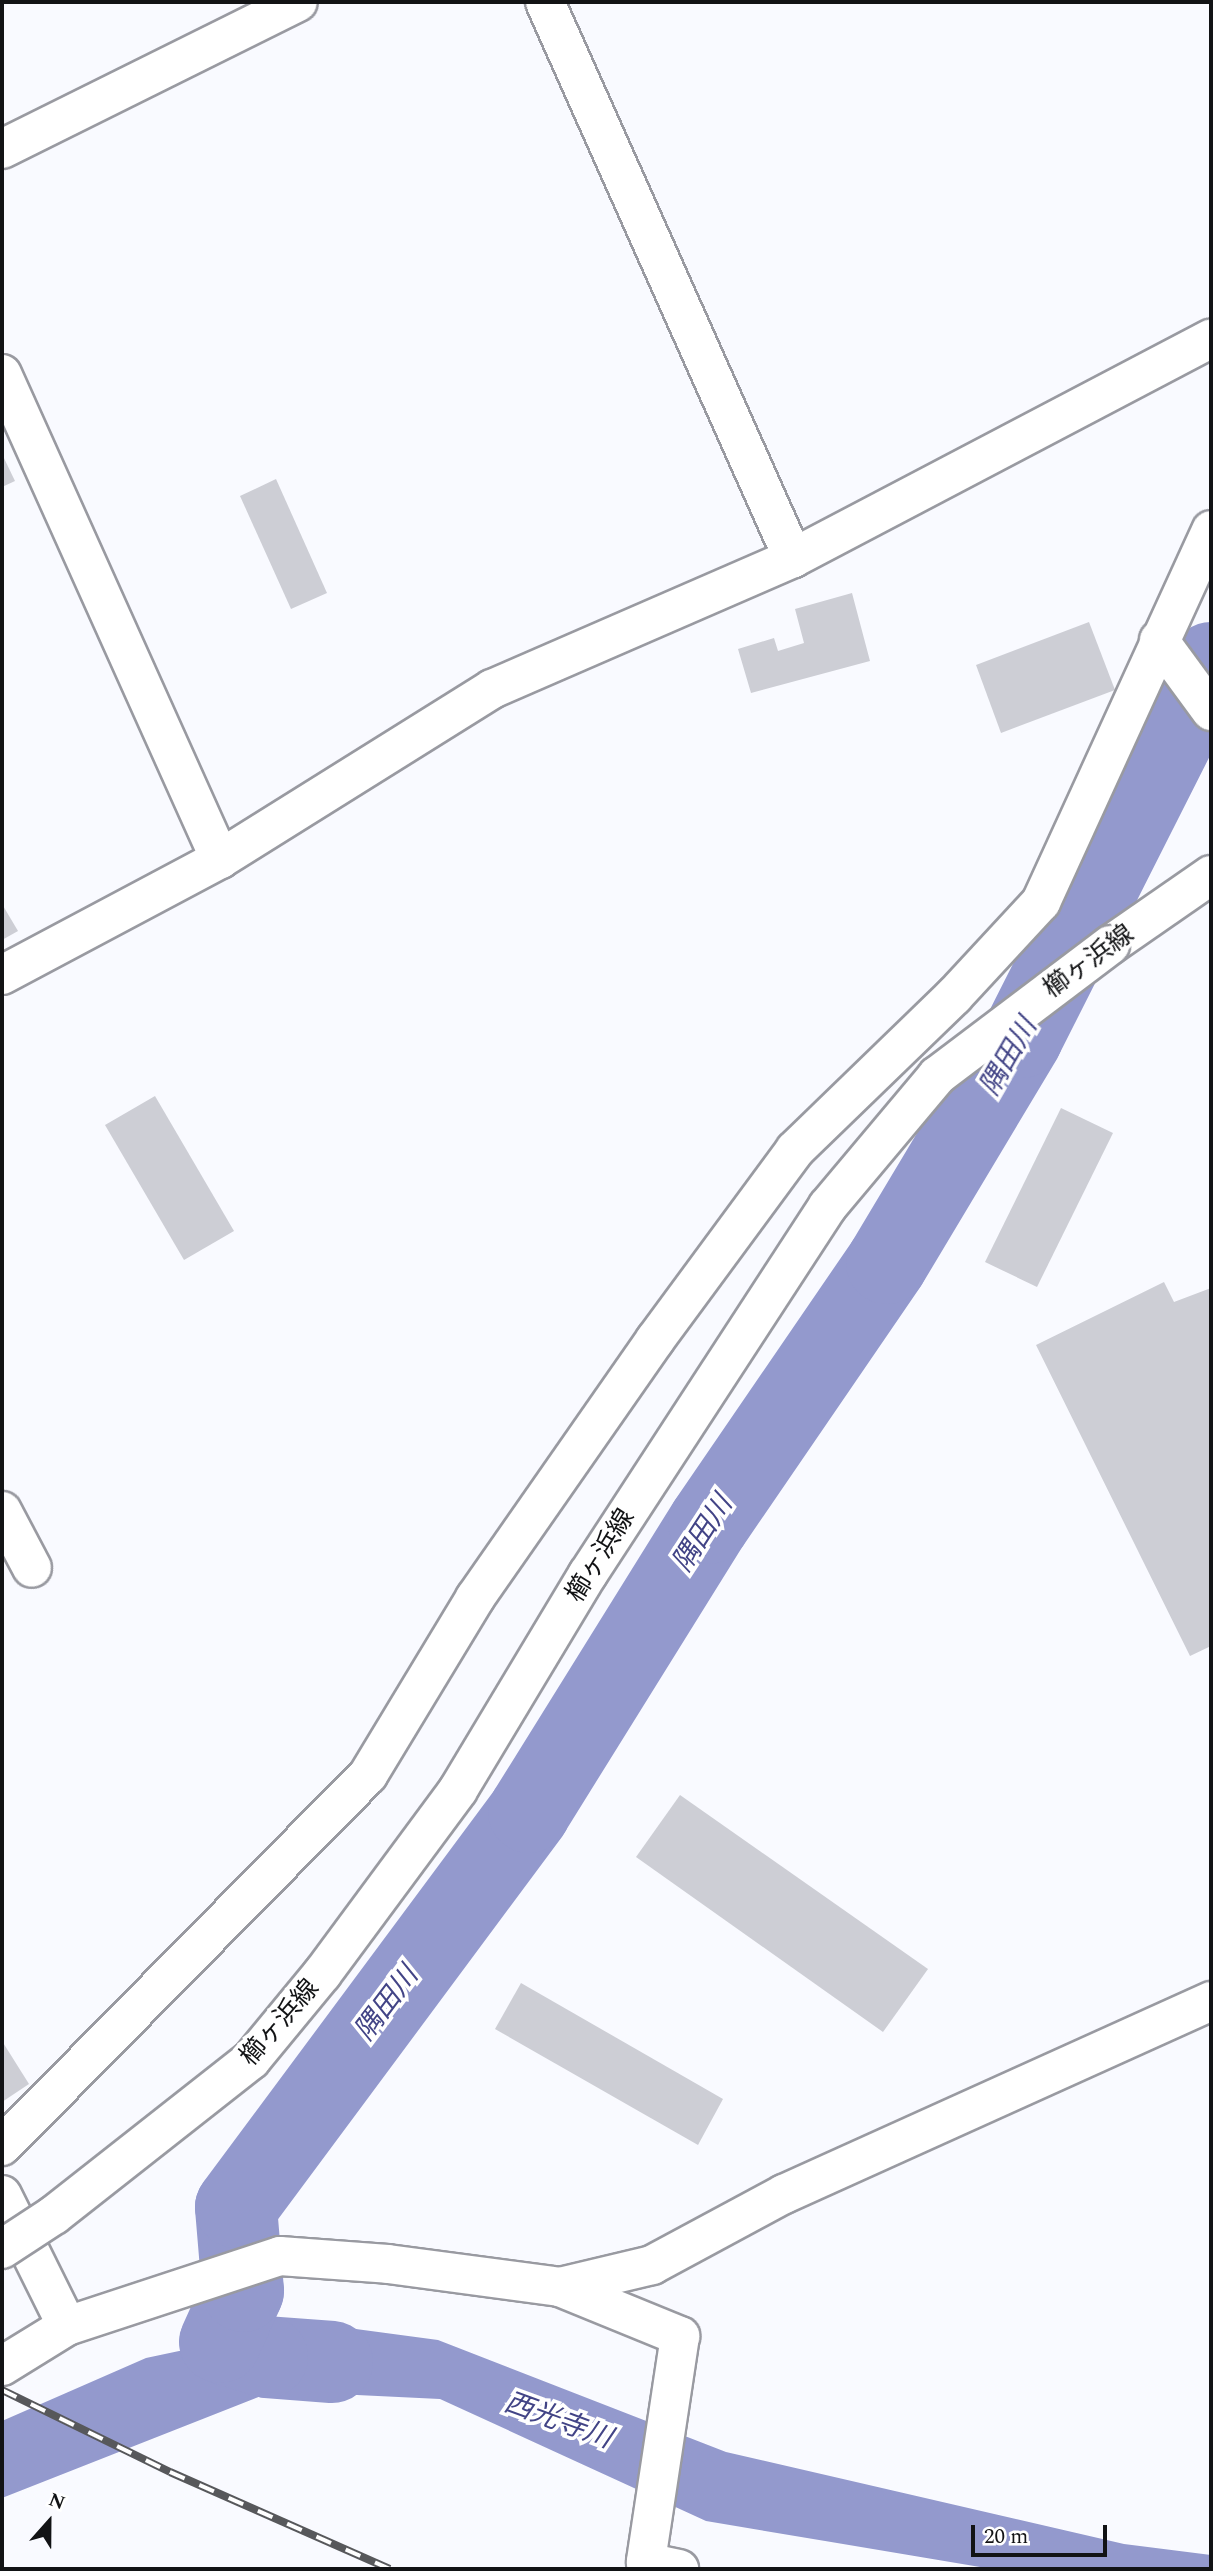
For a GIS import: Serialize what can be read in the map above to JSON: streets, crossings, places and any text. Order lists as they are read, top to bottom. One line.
{"streets":{"street":["櫛ヶ浜線"]},"water":["隅田川","西光寺川"],"scale_bar":"20 m","north":"top"}
